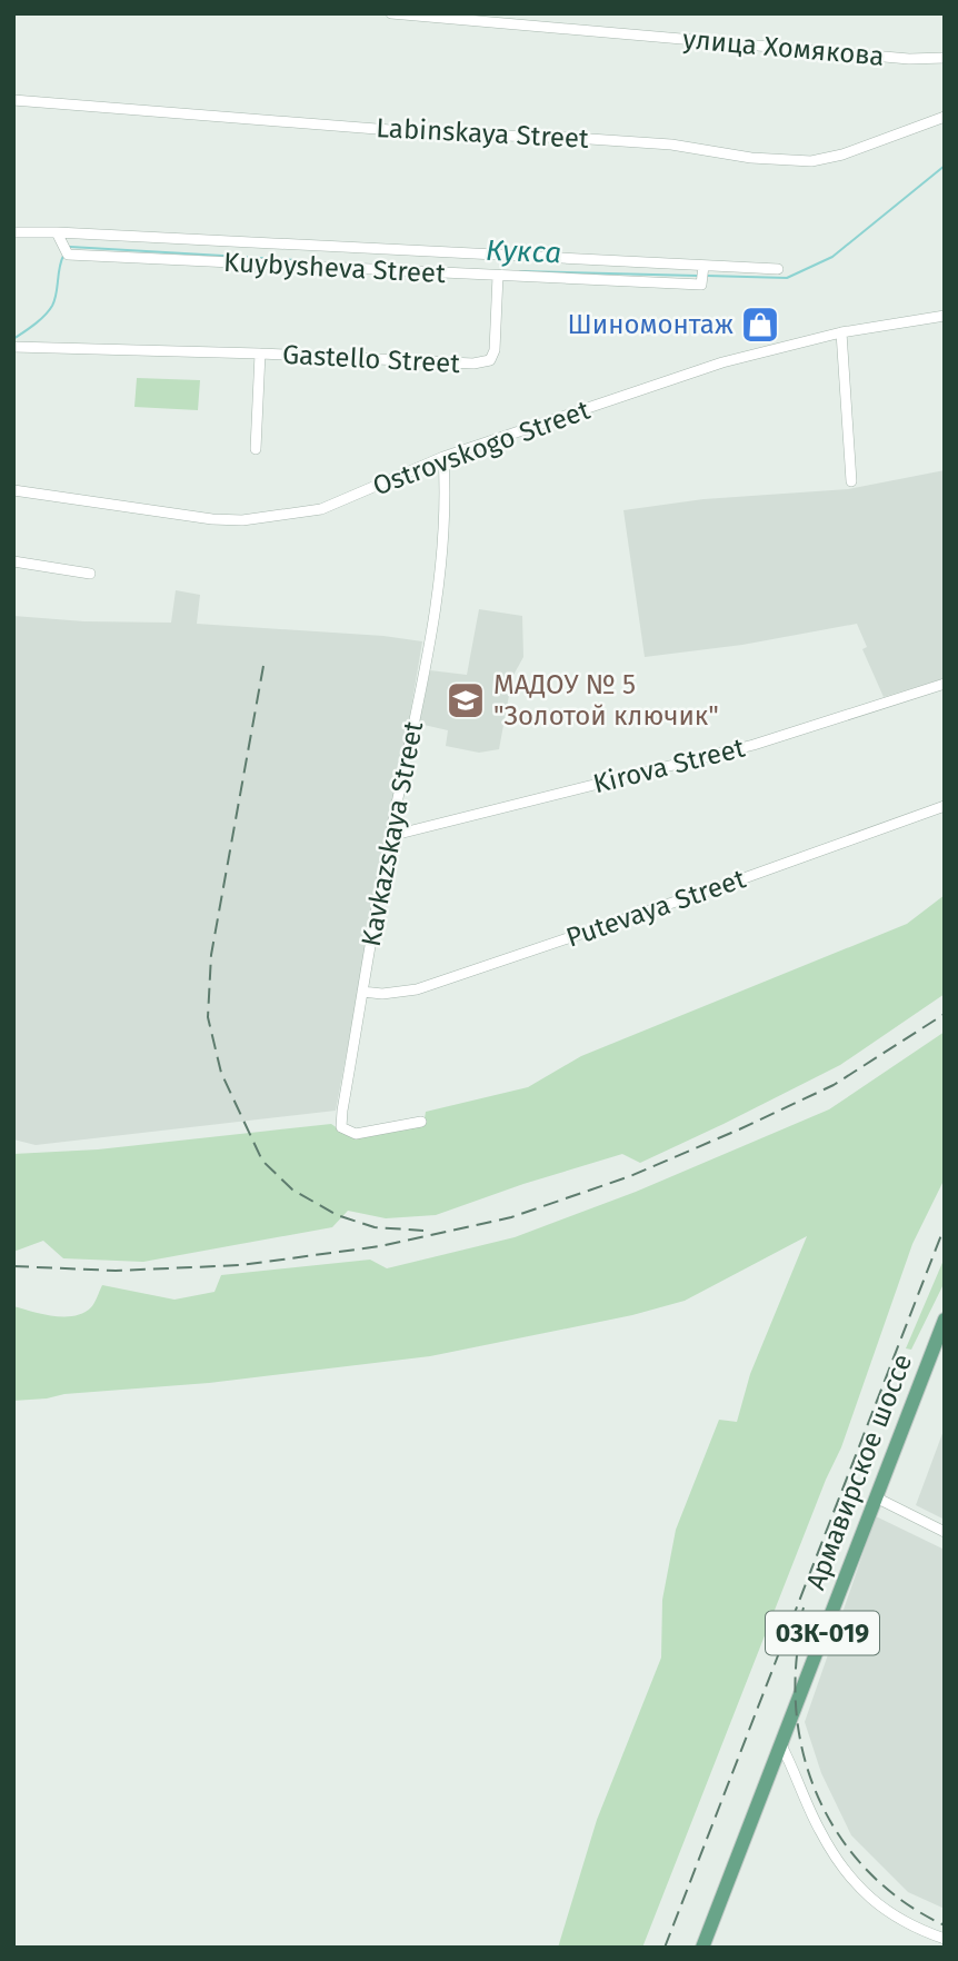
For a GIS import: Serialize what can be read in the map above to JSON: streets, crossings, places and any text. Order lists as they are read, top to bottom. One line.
{"streets":{"main road":["Армавирское шоссе","03К-019"],"street":["улица Хомякова","Labinskaya Street","Kuybysheva Street","Gastello Street","Ostrovskogo Street","Kirova Street","Kavkazskaya Street","Putevaya Street"]},"crossings":[["Kuybysheva Street","Gastello Street"],["Ostrovskogo Street","Kavkazskaya Street"],["Kirova Street","Kavkazskaya Street"],["Kavkazskaya Street","Putevaya Street"]],"water":["Кукса"],"places":{"shop":["Шиномонтаж"],"school or university":["МАДОУ № 5 \"Золотой ключик\""]}}
